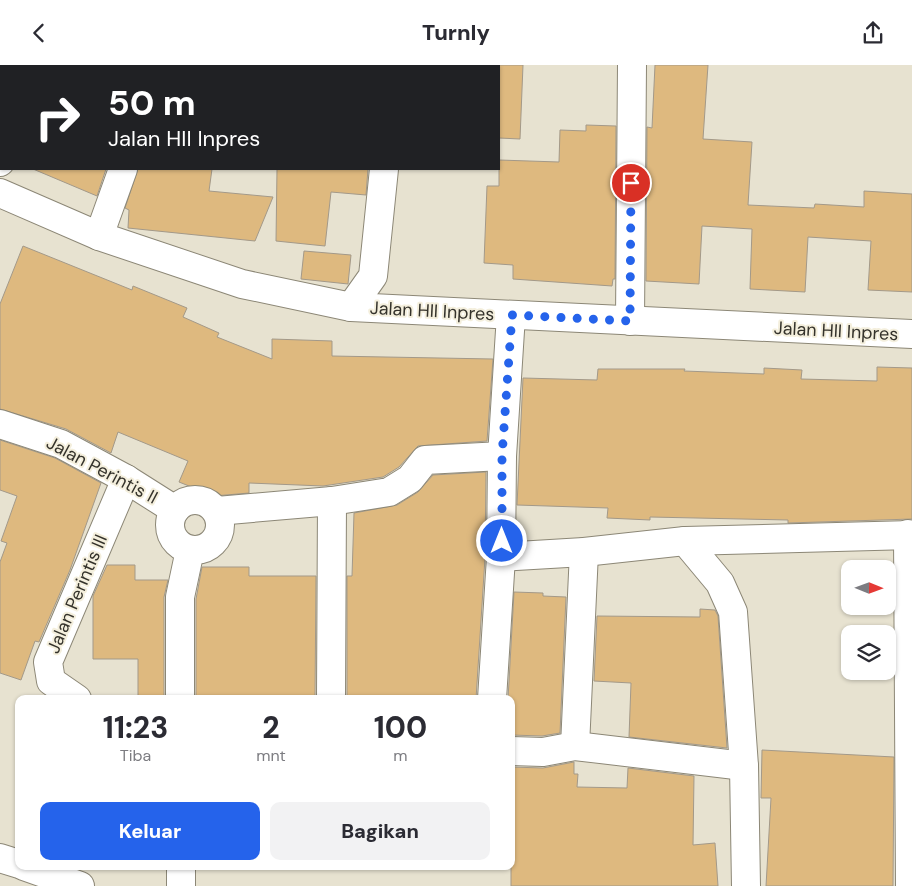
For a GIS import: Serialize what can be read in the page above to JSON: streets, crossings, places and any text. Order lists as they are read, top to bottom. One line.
{"streets":{"street":["Jalan HII Inpres","Jalan Perintis II","Jalan Perintis III"]},"crossings":[["Jalan Perintis II","Jalan Perintis III"]],"north":"right","page":{"header":"Turnly","turn":["50 m","Jalan HII Inpres"],"eta":["11:23","Tiba","2","mnt","100","m"],"buttons":["Keluar","Bagikan"]}}
